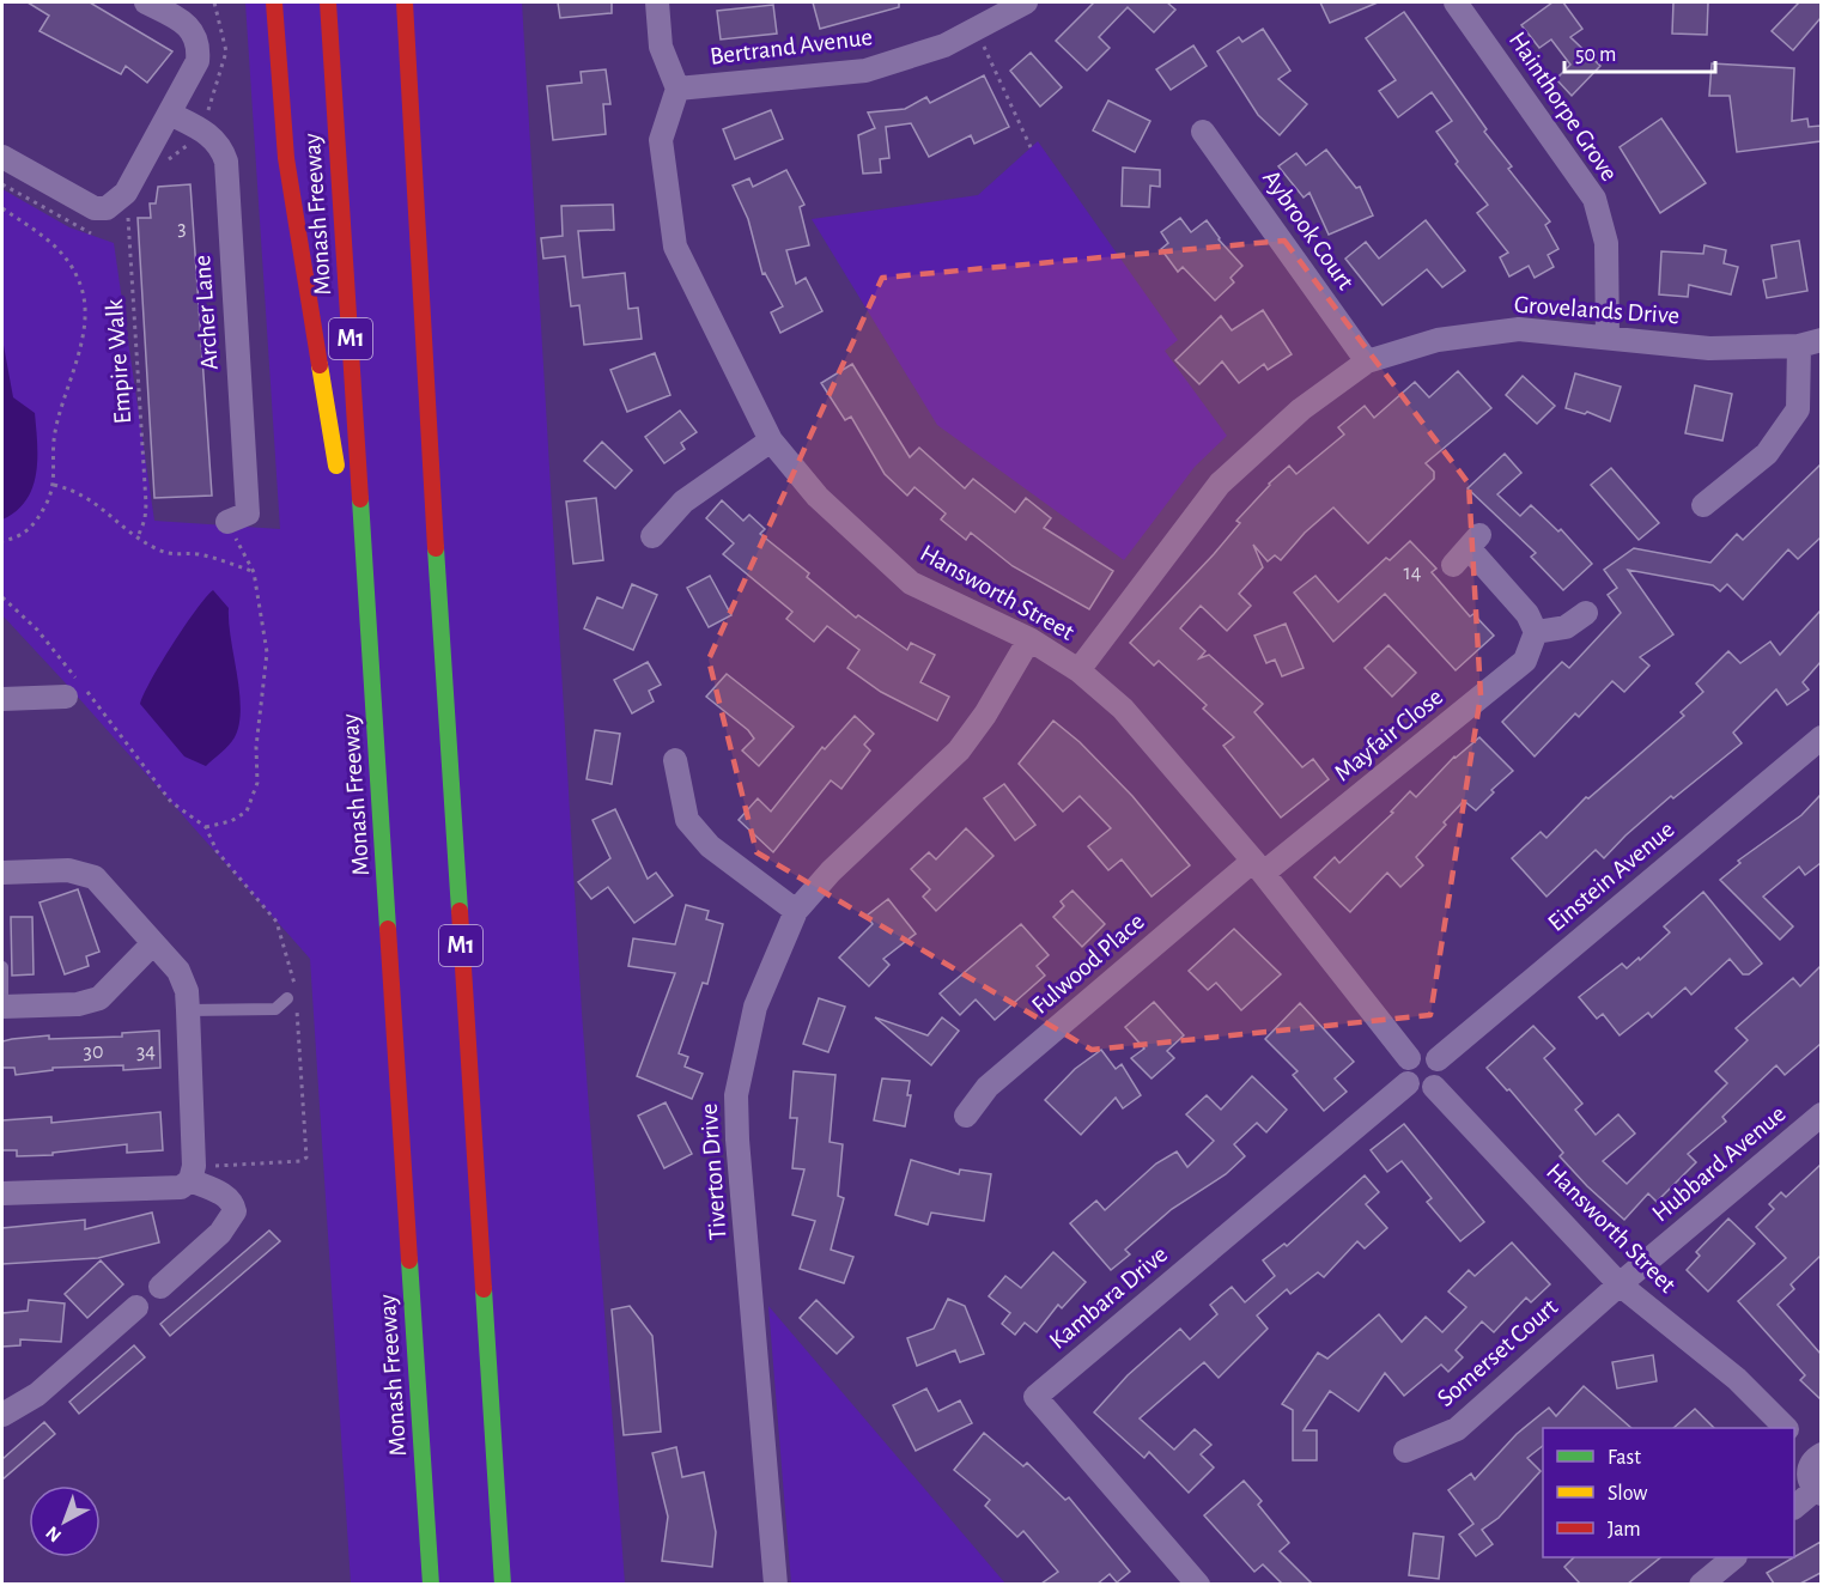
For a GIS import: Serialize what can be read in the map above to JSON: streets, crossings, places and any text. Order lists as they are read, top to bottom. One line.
{"streets":{"highway":["Monash Freeway","M1"],"street":["Bertrand Avenue","Hainthorpe Grove","Aybrook Court","Grovelands Drive","Archer Lane","Hansworth Street","Mayfair Close","Einstein Avenue","Fulwood Place","Hubbard Avenue","Tiverton Drive","Kambara Drive","Somerset Court"],"path":["Empire Walk"]},"crossings":[["Bertrand Avenue","Hansworth Street"],["Hainthorpe Grove","Grovelands Drive"],["Aybrook Court","Grovelands Drive"],["Grovelands Drive","Hansworth Street"],["Hansworth Street","Mayfair Close"],["Hansworth Street","Einstein Avenue"],["Hansworth Street","Fulwood Place"],["Hansworth Street","Hubbard Avenue"],["Hansworth Street","Tiverton Drive"],["Hansworth Street","Kambara Drive"],["Hansworth Street","Somerset Court"],["Mayfair Close","Fulwood Place"],["Einstein Avenue","Kambara Drive"],["Hubbard Avenue","Somerset Court"]],"house_numbers":["3","14","30","34"],"legend":["Fast","Slow","Jam"],"scale_bar":"50 m","north":"bottom left"}
